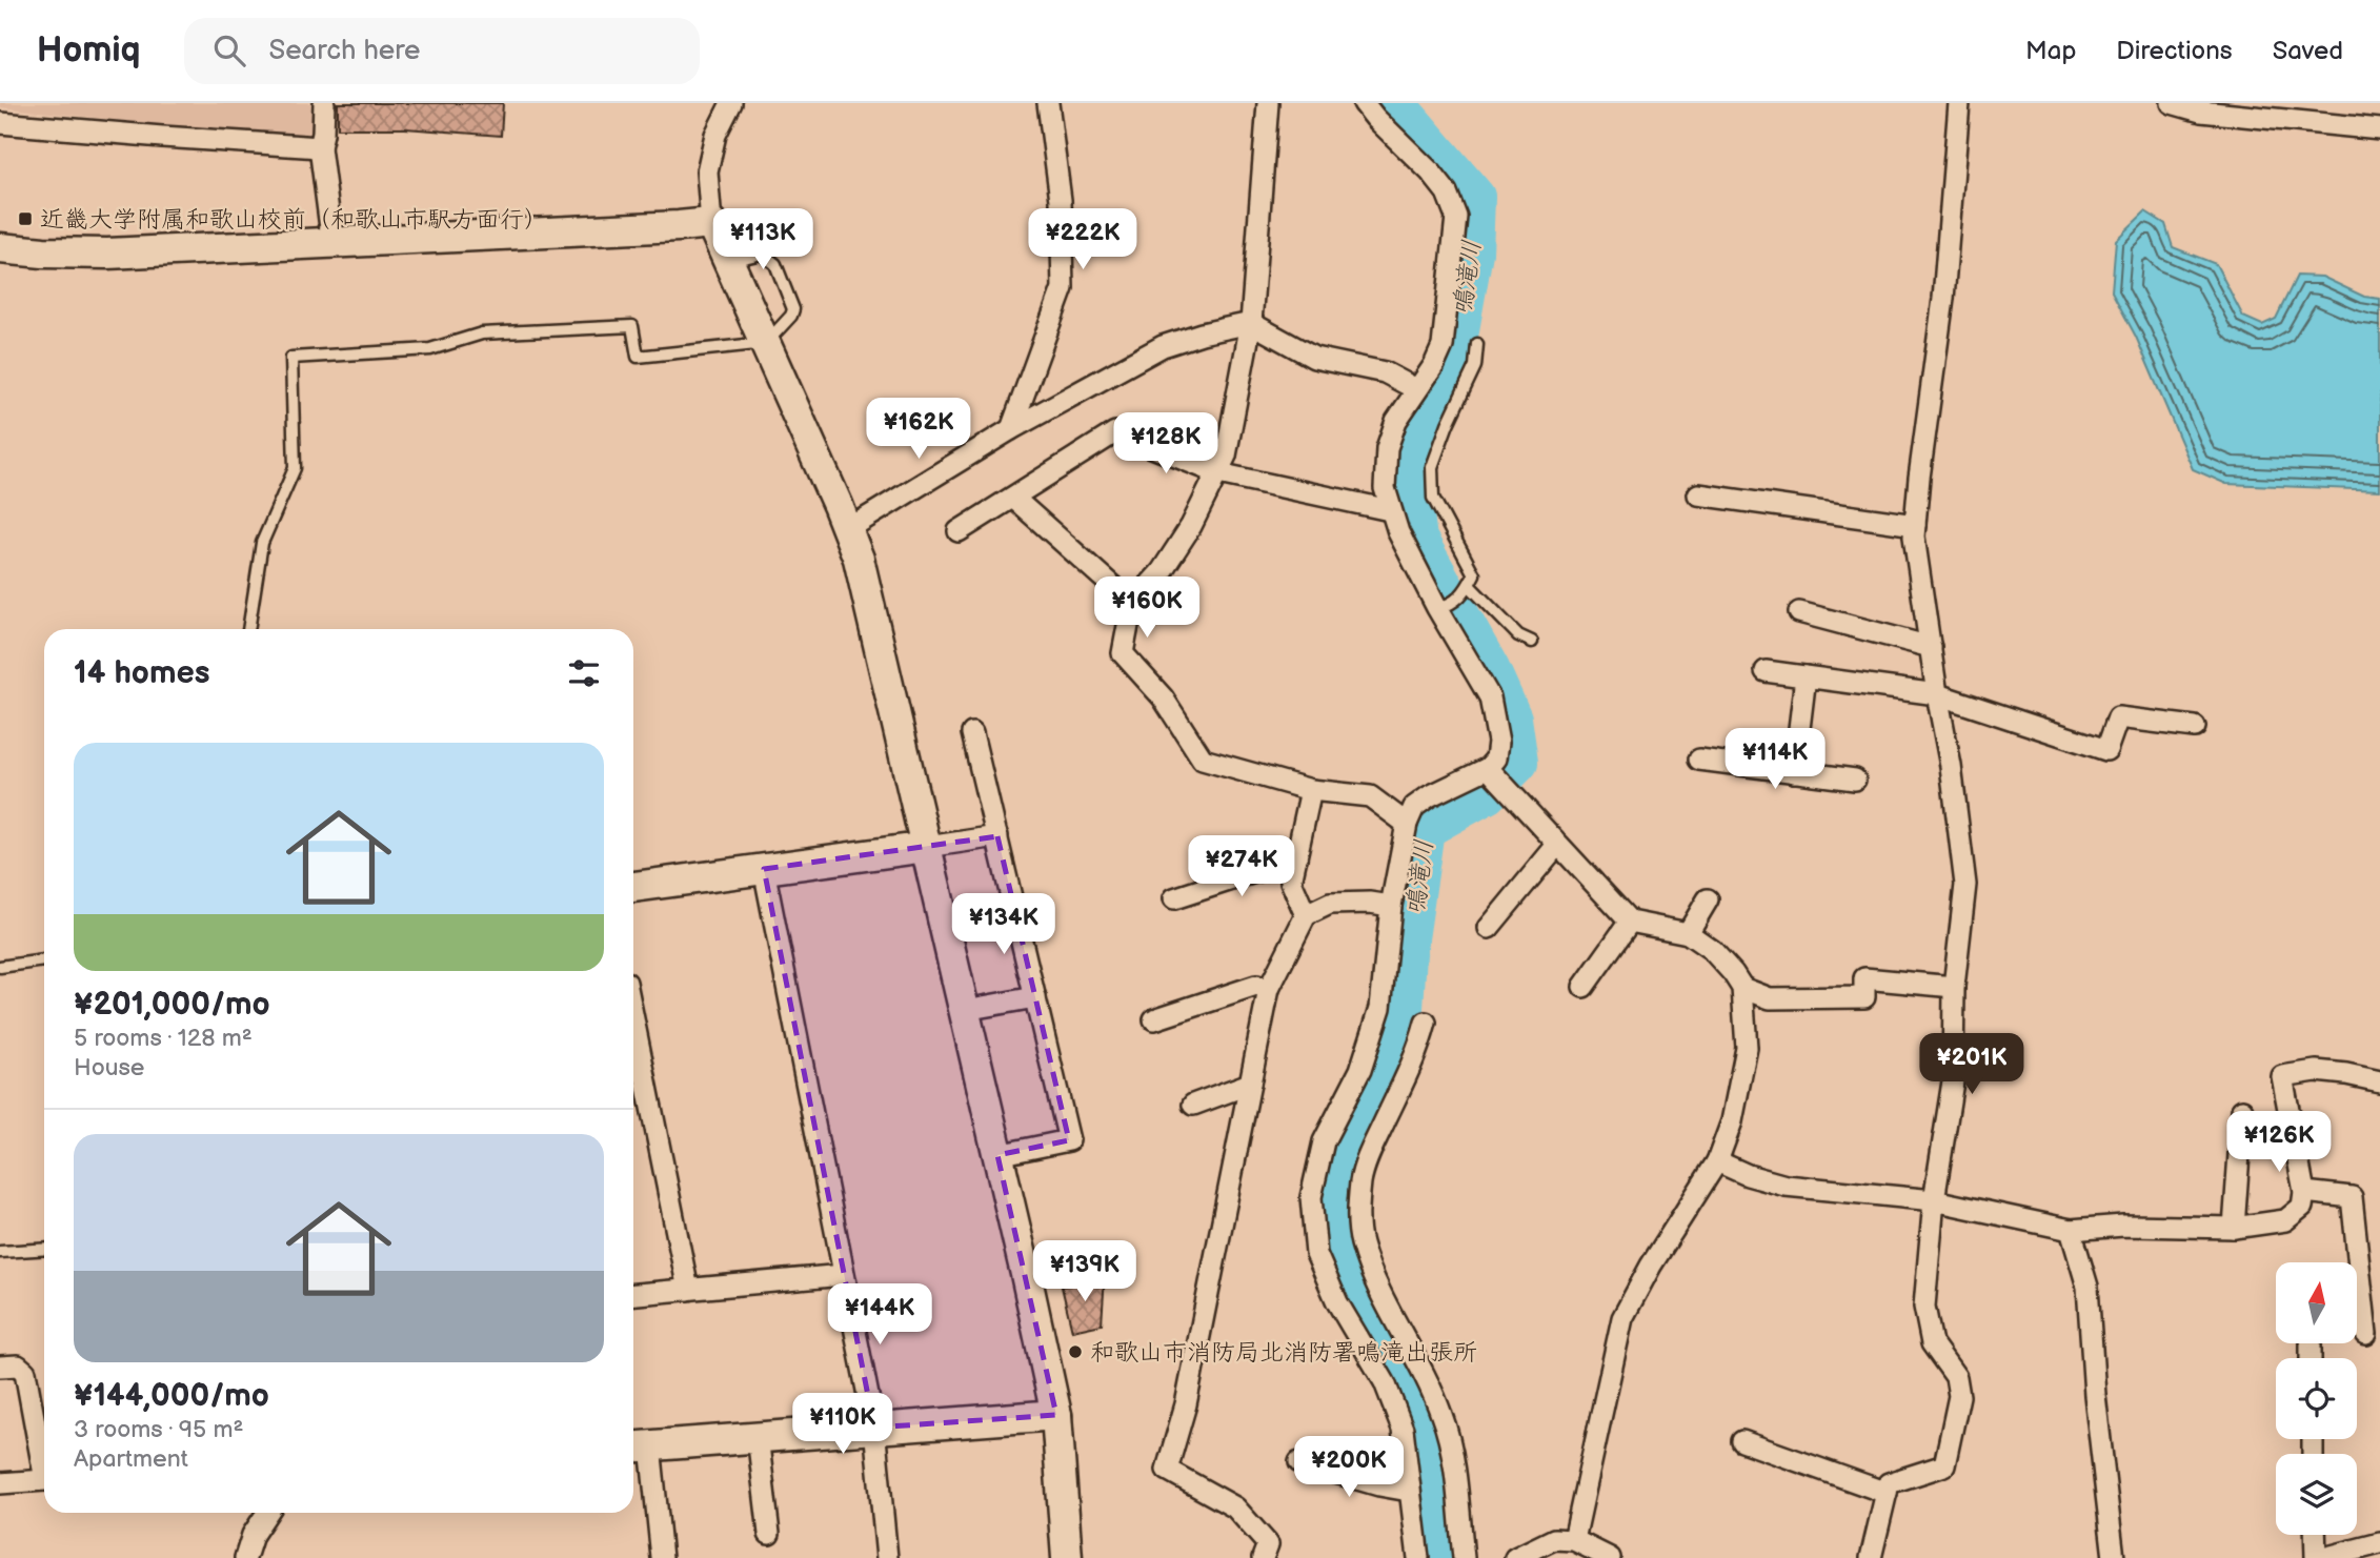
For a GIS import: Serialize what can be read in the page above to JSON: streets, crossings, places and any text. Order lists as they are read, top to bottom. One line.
{"water":["鳴滝川"],"places":{"transit":["近畿大学附属和歌山校前（和歌山市駅方面行）"],"other":["和歌山市消防局北消防署鳴滝出張所"]},"north":"top","page":{"header":"Homiq","search":"Search here","nav":["Map","Directions","Saved"],"price":["¥113K","¥222K","¥162K","¥128K","¥160K","¥114K","¥274K","¥134K","¥201K","¥126K","¥139K","¥144K","¥110K","¥200K"],"heading":"14 homes","list":[{"name":"¥201,000/mo","note":"5 rooms · 128 m² · House"},{"name":"¥144,000/mo","note":"3 rooms · 95 m² · Apartment"}]}}
